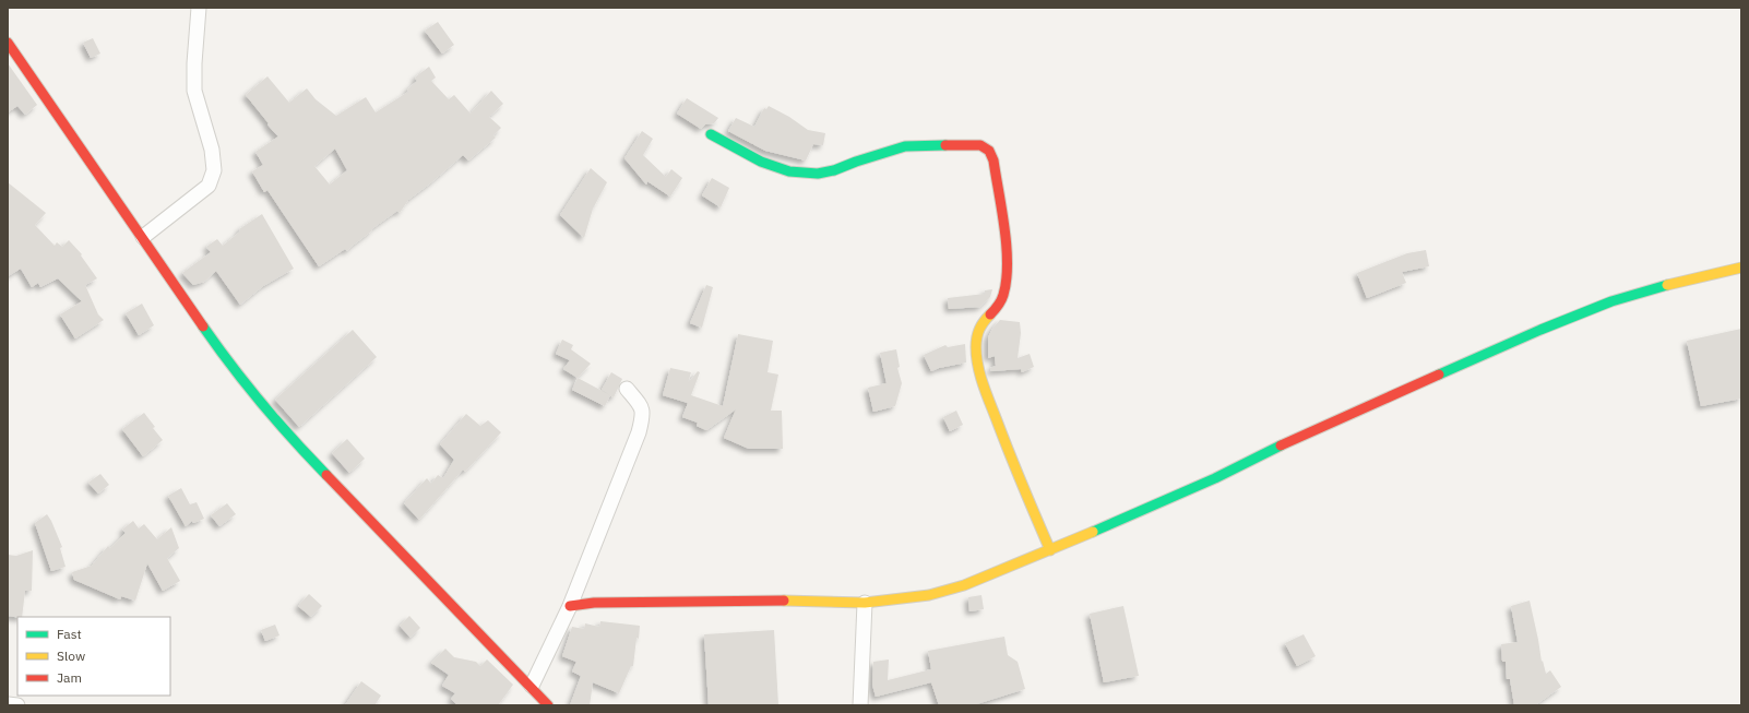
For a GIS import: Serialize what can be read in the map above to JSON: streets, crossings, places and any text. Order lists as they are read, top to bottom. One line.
{"legend":["Fast","Slow","Jam"]}
